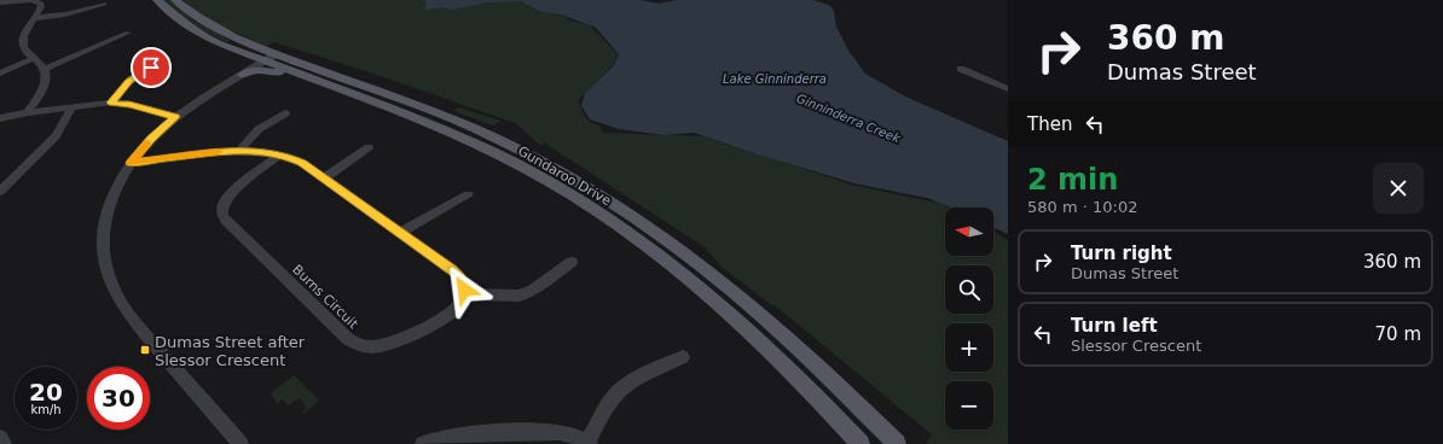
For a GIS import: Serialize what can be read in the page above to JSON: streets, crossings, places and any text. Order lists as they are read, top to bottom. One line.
{"streets":{"main road":["Gundaroo Drive"],"street":["Burns Circuit"]},"water":["Lake Ginninderra","Ginninderra Creek"],"places":{"transit":["Dumas Street after Slessor Crescent"]},"north":"left","page":{"turn":["360 m","Dumas Street"],"then":"Then","heading":["2 min","580 m · 10:02"],"map_buttons":["+","−"],"list":[{"name":"Turn right","note":"Dumas Street","value":"360 m"},{"name":"Turn left","note":"Slessor Crescent","value":"70 m"}],"speed":"20 km/h","limit":"30"}}
